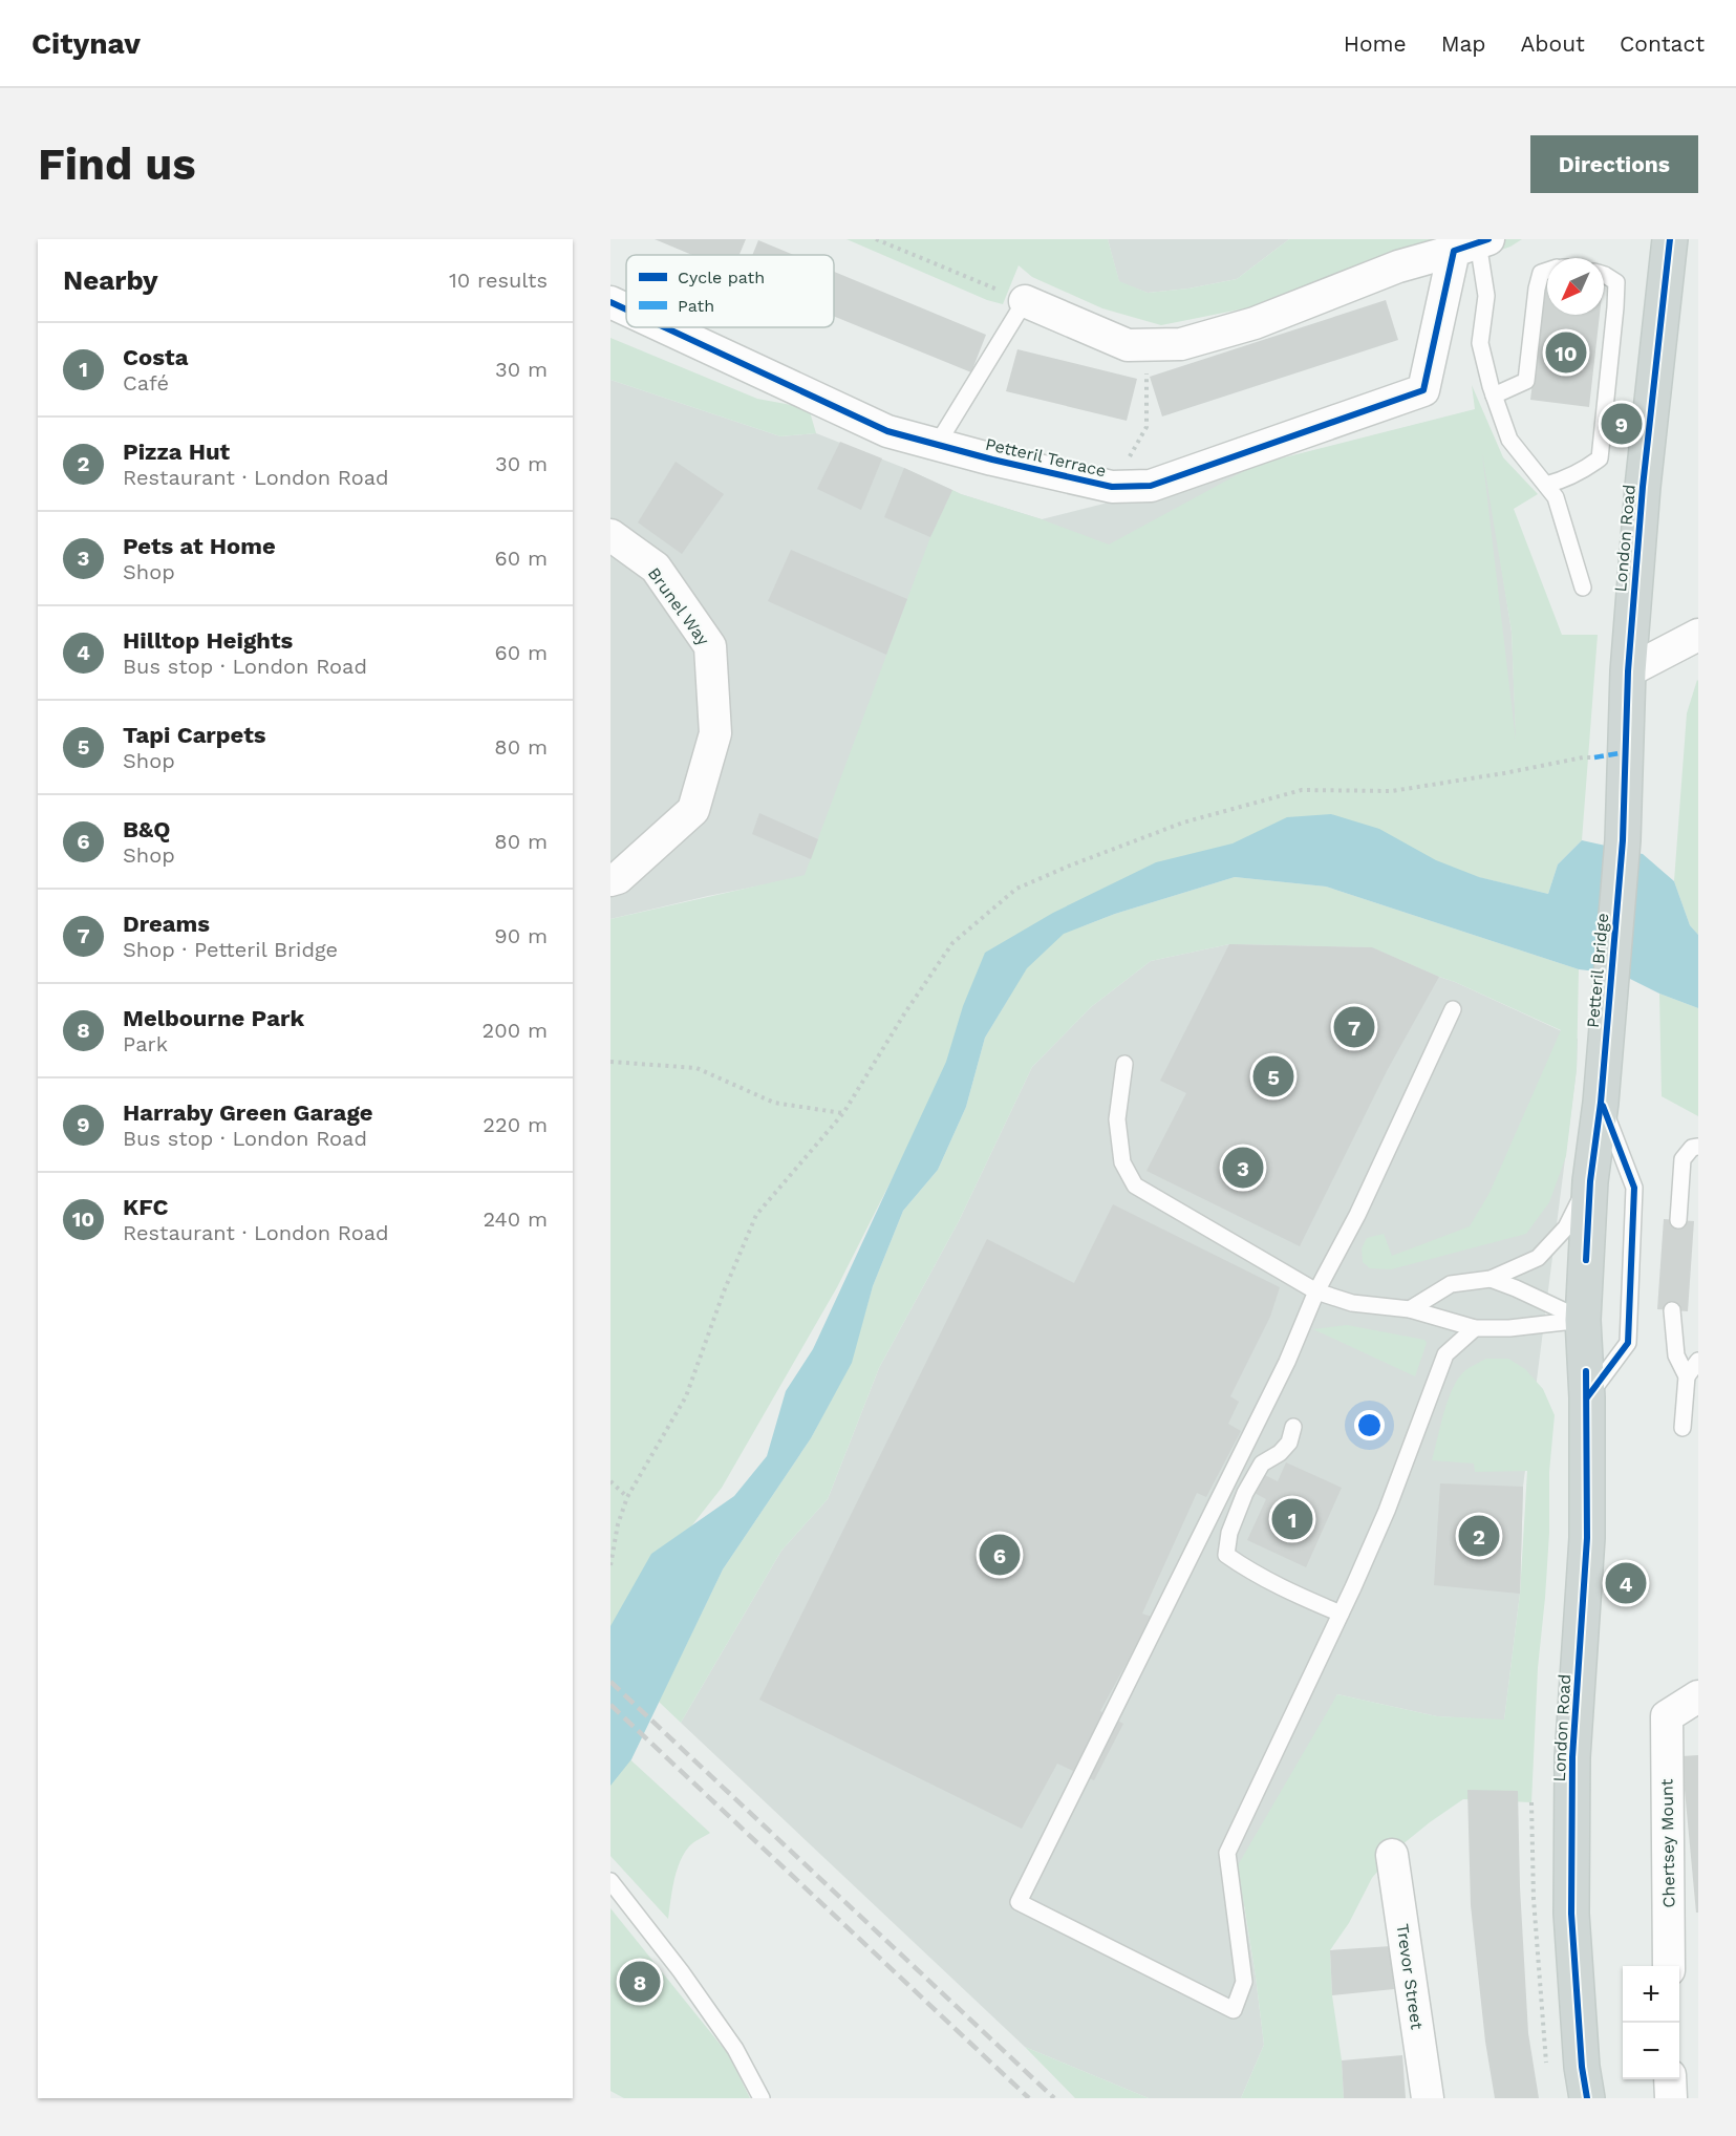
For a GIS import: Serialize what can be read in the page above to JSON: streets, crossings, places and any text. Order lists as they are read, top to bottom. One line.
{"streets":{"main road":["London Road","Petteril Bridge"],"street":["Petteril Terrace","Brunel Way","Chertsey Mount","Trevor Street"]},"crossings":[["London Road","Petteril Bridge"]],"legend":["Cycle path","Path"],"north":"bottom left","page":{"header":"Citynav","nav":["Home","Map","About","Contact"],"buttons":"Directions","title":"Find us","heading":["Nearby","10 results"],"list":[{"mark":"1","name":"Costa","note":"Café","value":"30 m"},{"mark":"2","name":"Pizza Hut","note":"Restaurant · London Road","value":"30 m"},{"mark":"3","name":"Pets at Home","note":"Shop","value":"60 m"},{"mark":"4","name":"Hilltop Heights","note":"Bus stop · London Road","value":"60 m"},{"mark":"5","name":"Tapi Carpets","note":"Shop","value":"80 m"},{"mark":"6","name":"B&Q","note":"Shop","value":"80 m"},{"mark":"7","name":"Dreams","note":"Shop · Petteril Bridge","value":"90 m"},{"mark":"8","name":"Melbourne Park","note":"Park","value":"200 m"},{"mark":"9","name":"Harraby Green Garage","note":"Bus stop · London Road","value":"220 m"},{"mark":"10","name":"KFC","note":"Restaurant · London Road","value":"240 m"}],"pins":["10","9","7","5","3","1","2","6","4","8"],"map_buttons":["+","−"]}}
